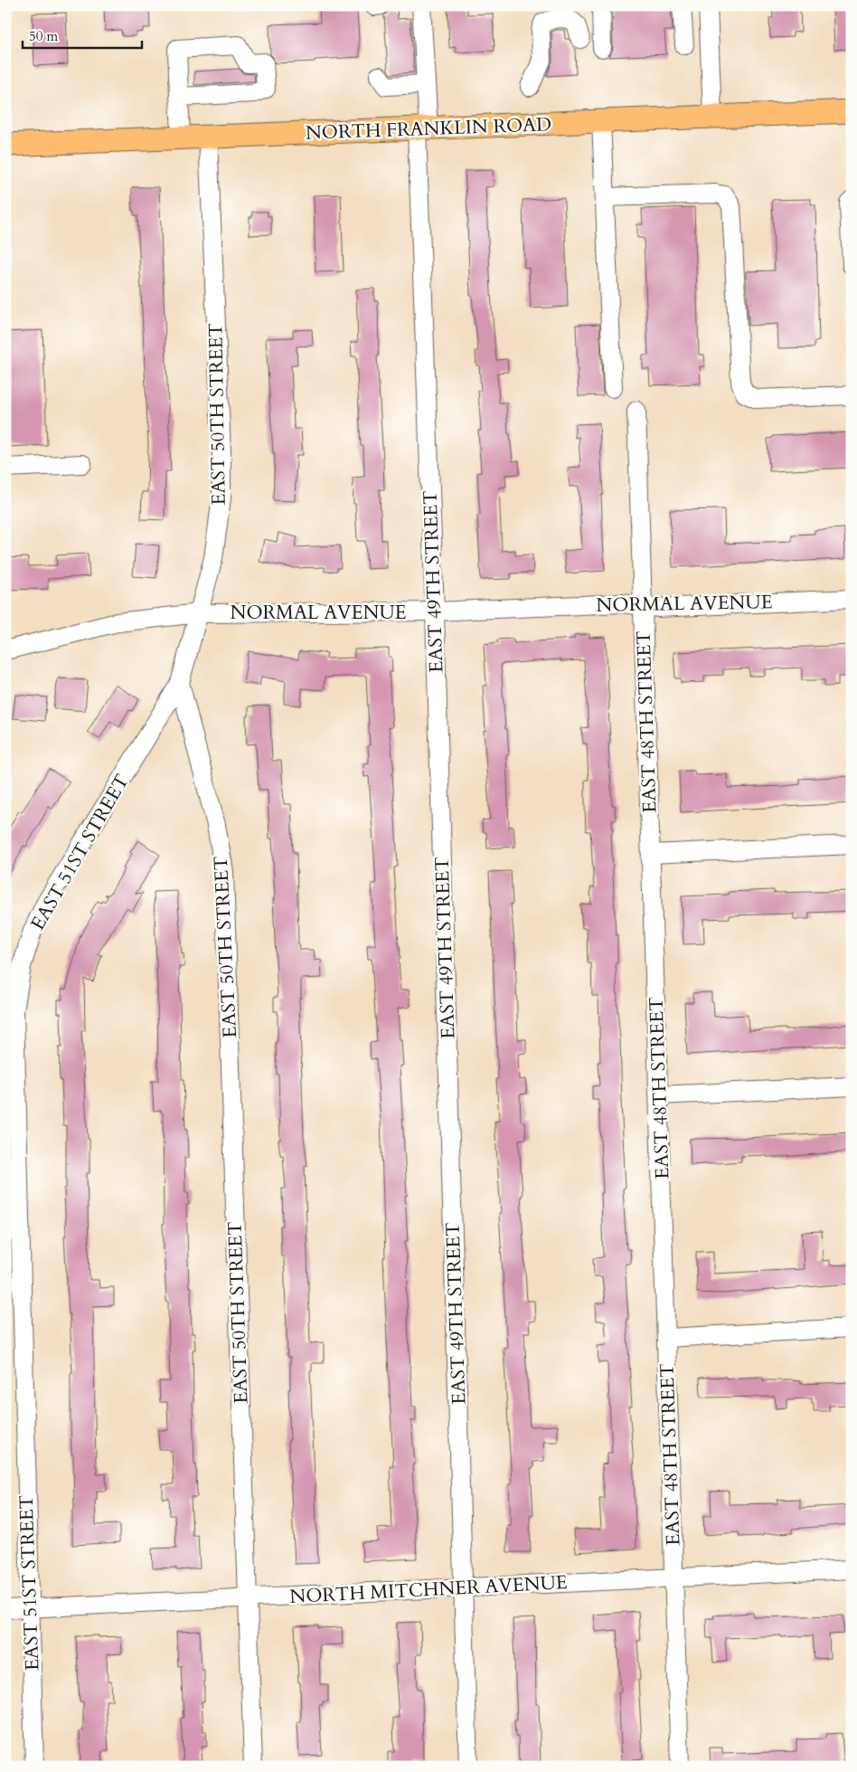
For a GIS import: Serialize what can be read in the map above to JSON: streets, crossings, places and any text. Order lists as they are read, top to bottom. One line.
{"streets":{"main road":["NORTH FRANKLIN ROAD"],"street":["EAST 50TH STREET","EAST 49TH STREET","NORMAL AVENUE","EAST 48TH STREET","EAST 51ST STREET","NORTH MITCHNER AVENUE"]},"crossings":[["NORTH FRANKLIN ROAD","EAST 50TH STREET"],["NORTH FRANKLIN ROAD","EAST 49TH STREET"],["EAST 50TH STREET","NORMAL AVENUE"],["EAST 50TH STREET","EAST 51ST STREET"],["EAST 50TH STREET","NORTH MITCHNER AVENUE"],["EAST 49TH STREET","NORMAL AVENUE"],["EAST 49TH STREET","NORTH MITCHNER AVENUE"],["NORMAL AVENUE","EAST 48TH STREET"],["EAST 48TH STREET","NORTH MITCHNER AVENUE"],["EAST 51ST STREET","NORTH MITCHNER AVENUE"]],"scale_bar":"50 m"}
